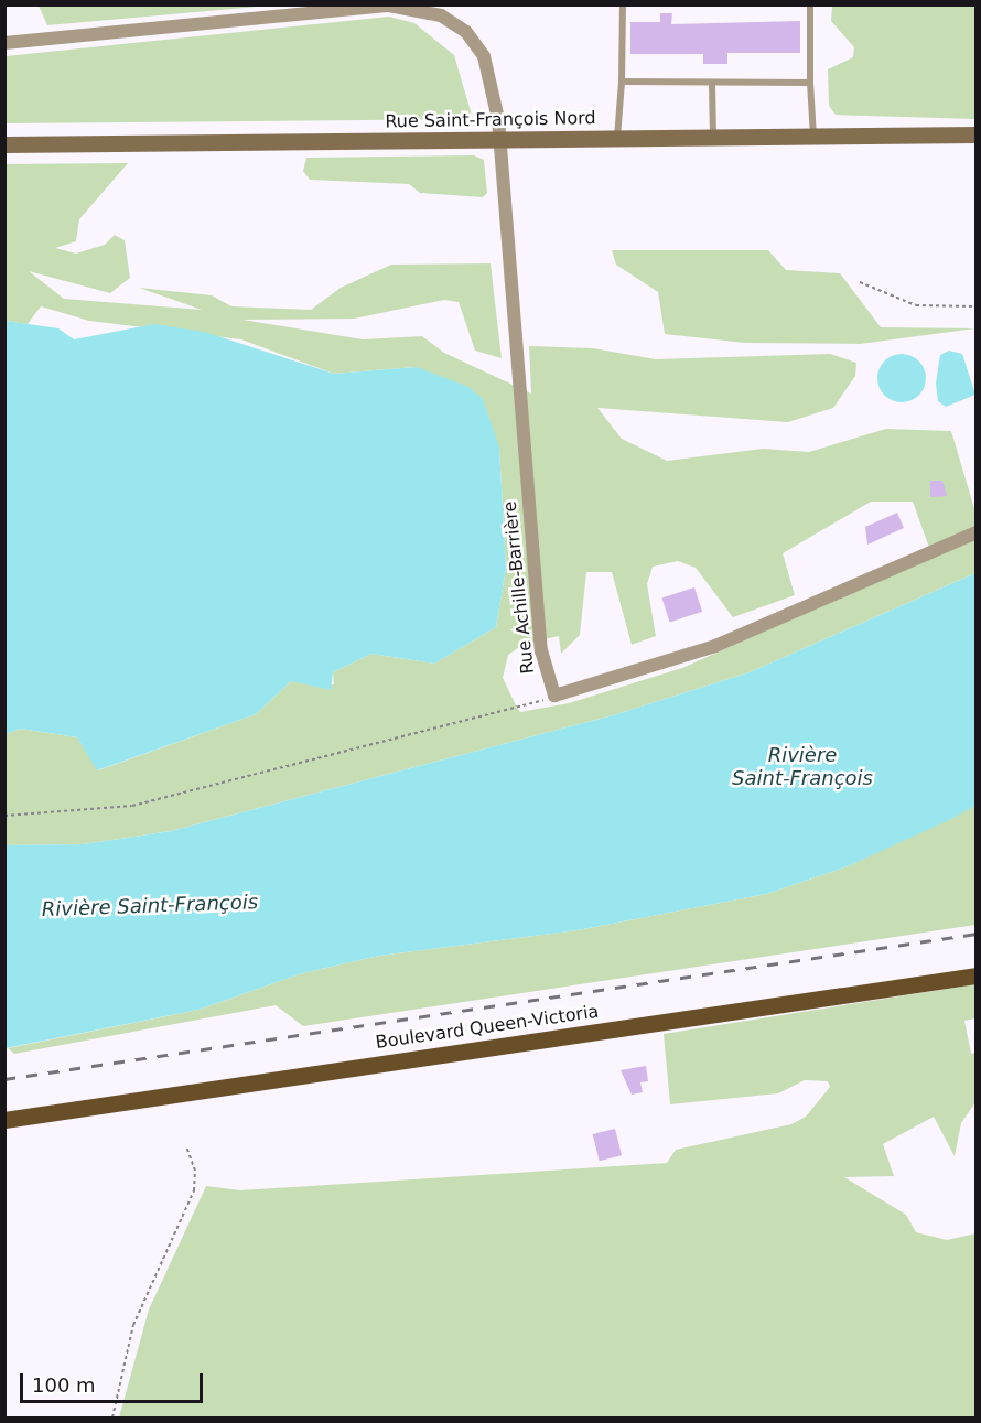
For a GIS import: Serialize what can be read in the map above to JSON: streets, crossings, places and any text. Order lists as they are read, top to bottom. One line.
{"streets":{"main road":["Boulevard Queen-Victoria"],"street":["Rue Saint-François Nord","Rue Achille-Barrière"]},"crossings":[["Rue Saint-François Nord","Rue Achille-Barrière"]],"water":["Rivière Saint-François"],"scale_bar":"100 m"}
